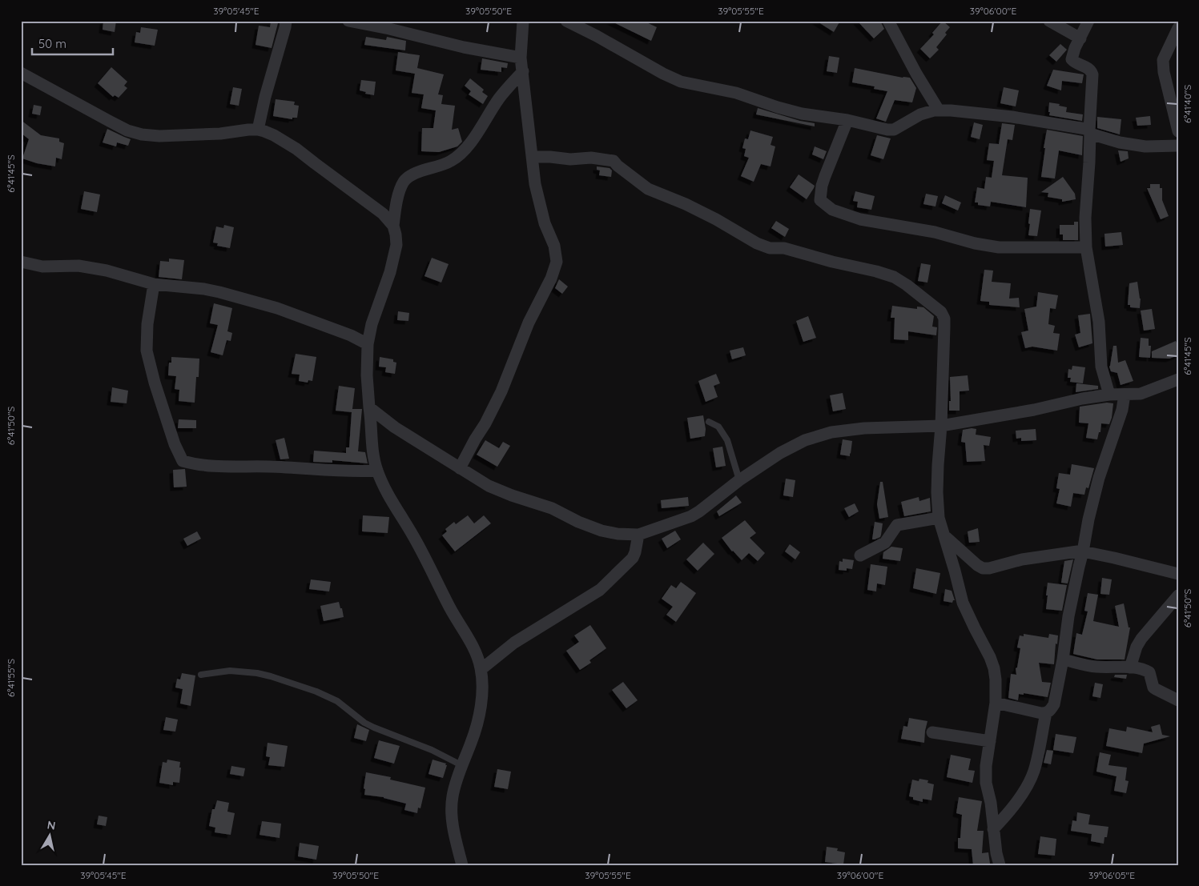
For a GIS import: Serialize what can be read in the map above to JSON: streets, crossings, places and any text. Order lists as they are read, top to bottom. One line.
{"scale_bar":"50 m","north":"top","coordinates":["39°05'45\"E","39°05'50\"E","39°05'55\"E","39°06'00\"E","6°41'40\"S","6°41'45\"S","6°41'50\"S","6°41'55\"S","39°06'05\"E"]}
